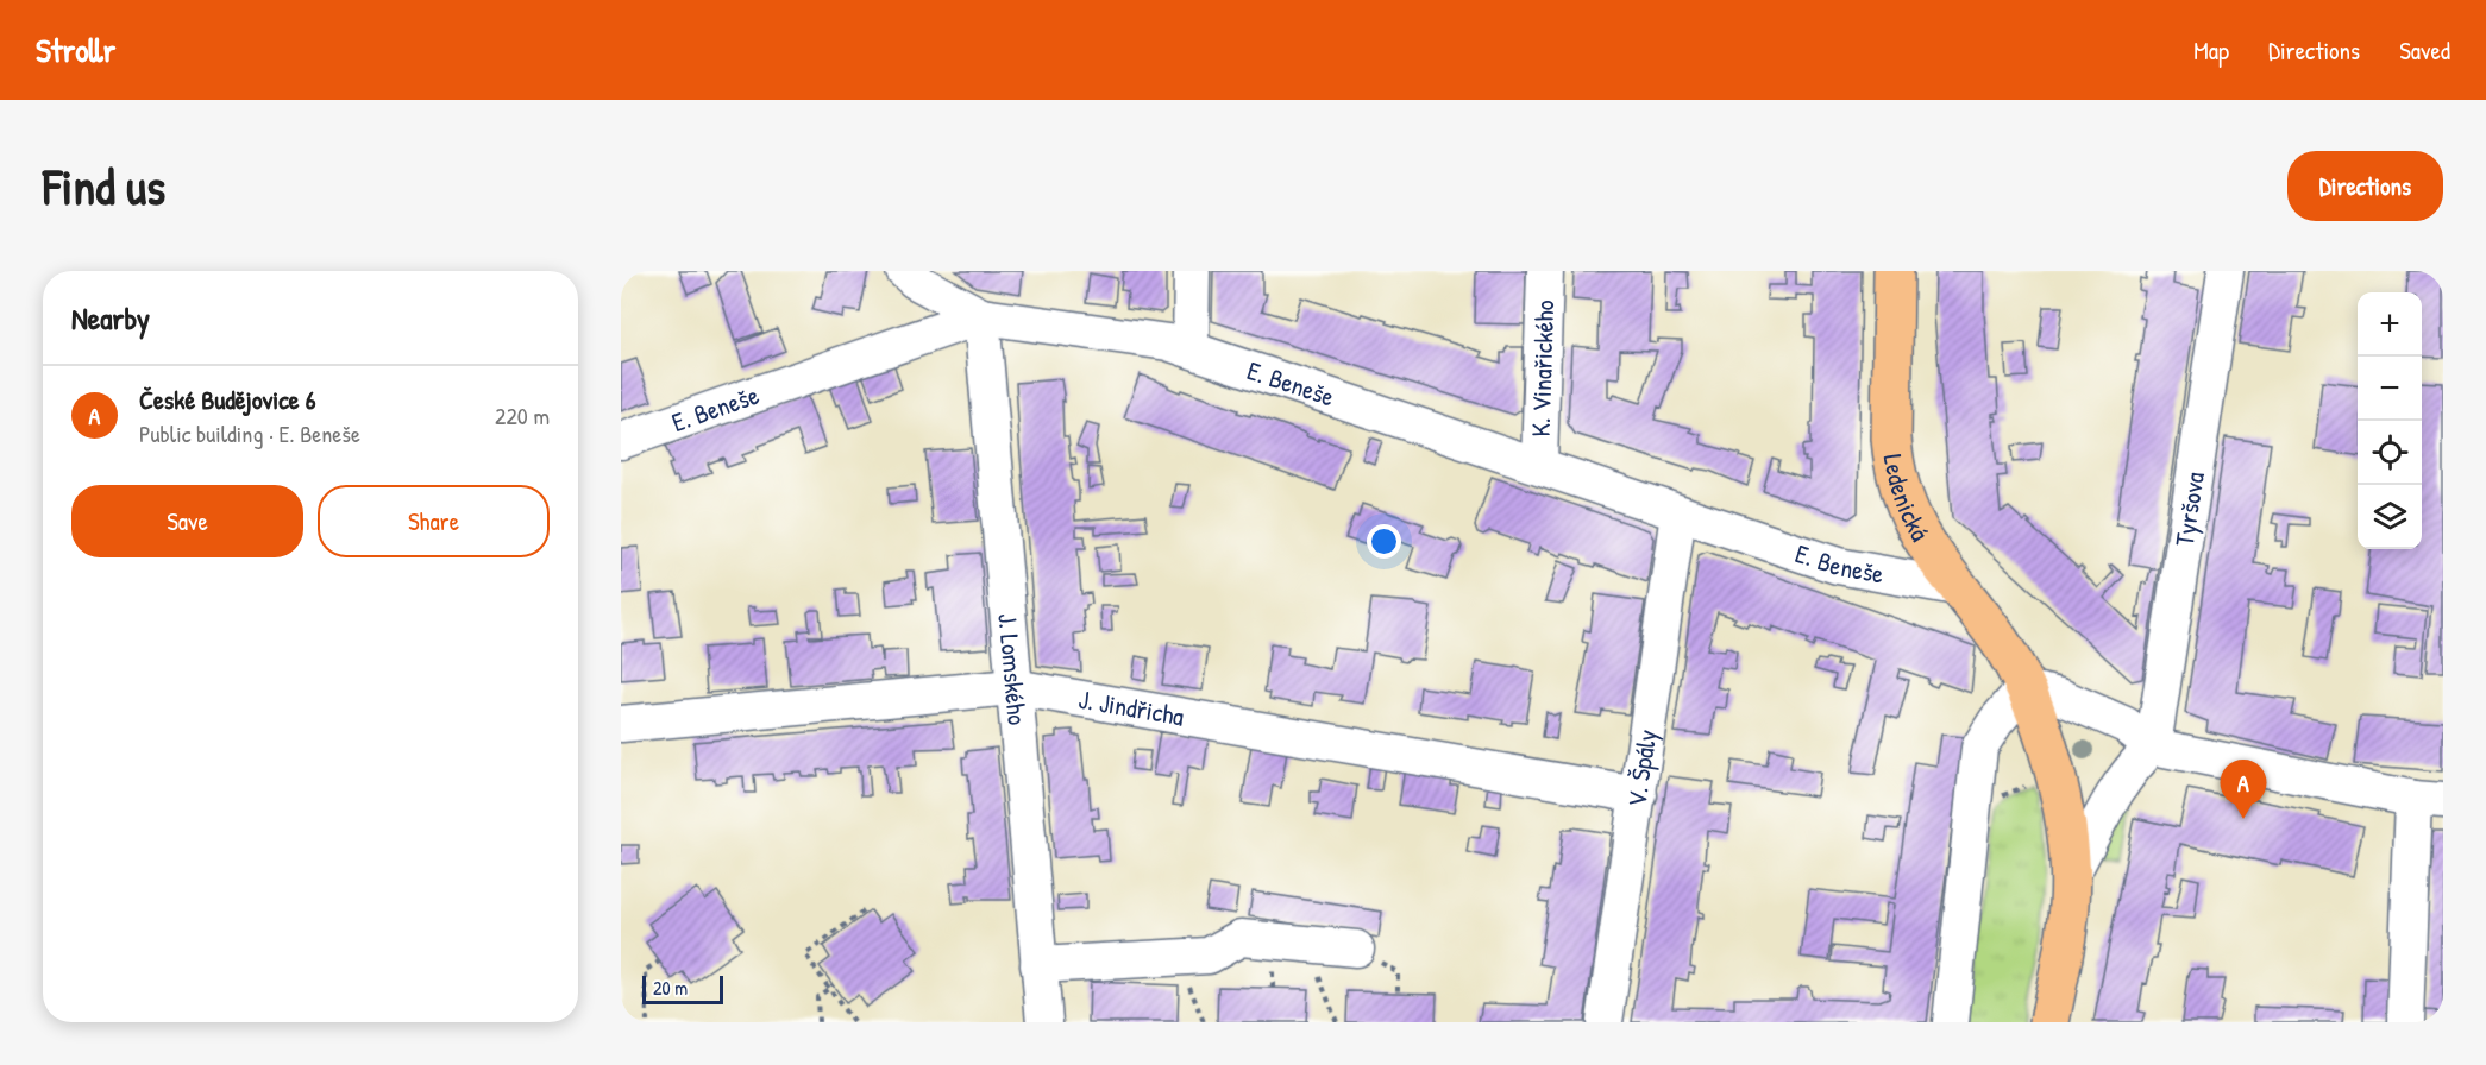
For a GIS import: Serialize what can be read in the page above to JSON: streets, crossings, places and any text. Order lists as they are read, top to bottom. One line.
{"streets":{"main road":["Ledenická"],"street":["K. Vinařického","E. Beneše","Tyršova","J. Lomského","J. Jindřicha","V. Špály"]},"crossings":[["K. Vinařického","E. Beneše"],["E. Beneše","Ledenická"],["E. Beneše","J. Lomského"],["E. Beneše","V. Špály"],["Ledenická","Tyršova"],["J. Lomského","J. Jindřicha"],["J. Jindřicha","V. Špály"]],"scale_bar":"20 m","page":{"header":"Strollr","nav":["Map","Directions","Saved"],"buttons":["Directions",["Save","Share"]],"title":"Find us","heading":"Nearby","map_buttons":["+","−"],"list":[{"mark":"A","name":"České Budějovice 6","note":"Public building · E. Beneše","value":"220 m"}],"pins":"A","scale":"20 m"}}
